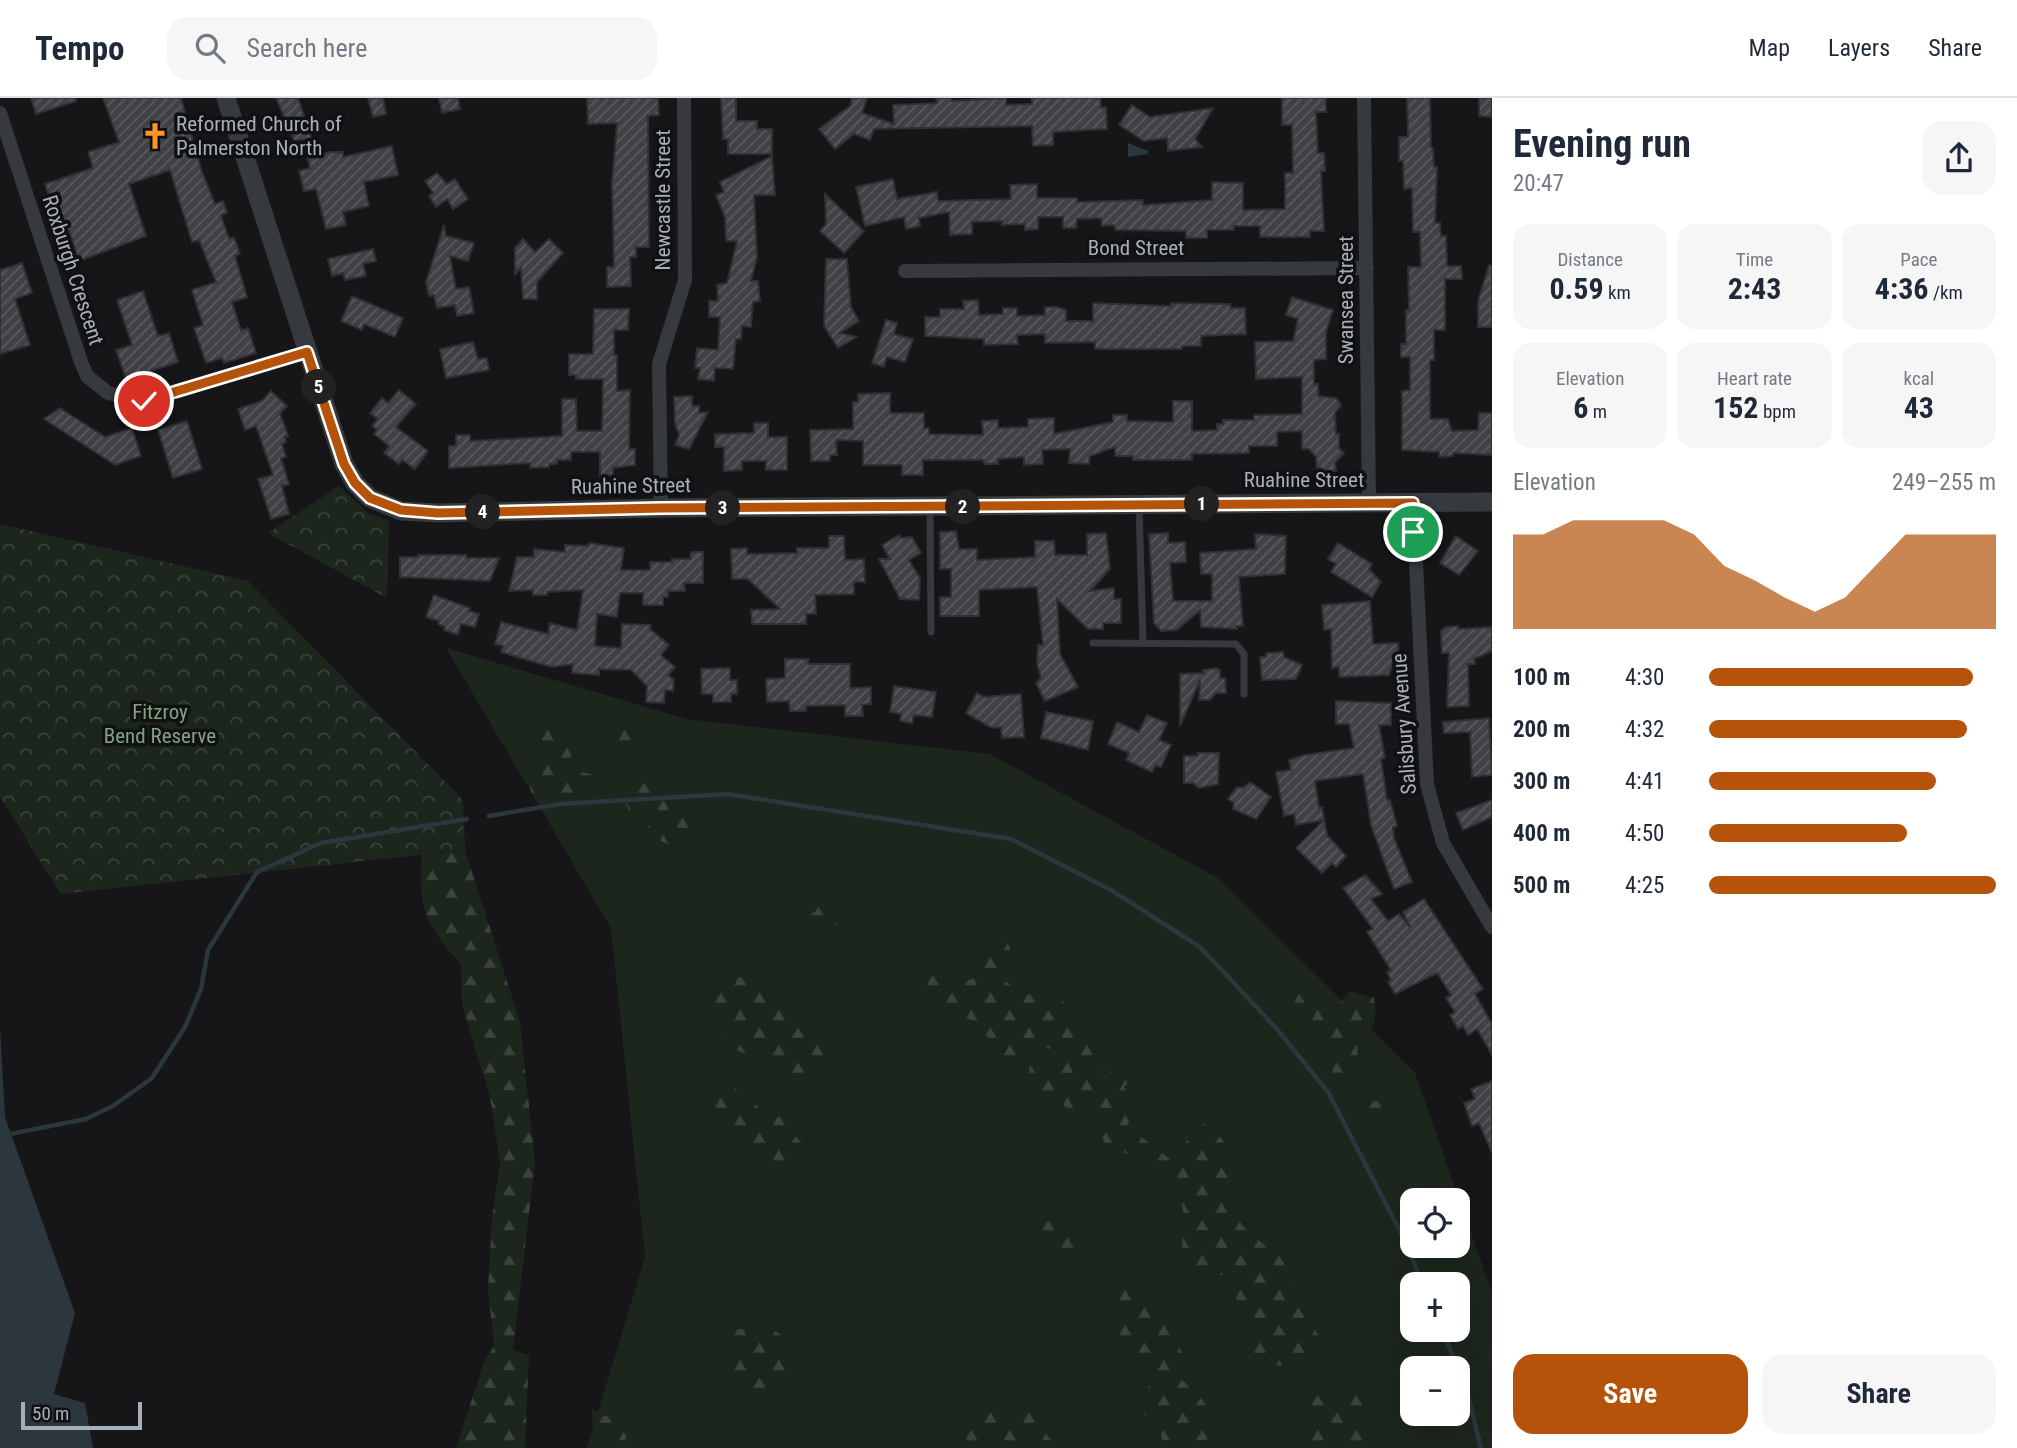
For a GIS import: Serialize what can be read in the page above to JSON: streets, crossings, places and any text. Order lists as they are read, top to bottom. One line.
{"streets":{"street":["Newcastle Street","Bond Street","Roxburgh Crescent","Swansea Street","Ruahine Street","Salisbury Avenue"]},"crossings":[["Newcastle Street","Ruahine Street"],["Bond Street","Swansea Street"],["Roxburgh Crescent","Ruahine Street"],["Swansea Street","Ruahine Street"],["Ruahine Street","Salisbury Avenue"]],"parks":["Fitzroy Bend Reserve"],"places":{"church":["Reformed Church of Palmerston North"]},"scale_bar":"50 m","page":{"header":"Tempo","search":"Search here","nav":["Map","Layers","Share"],"heading":["Evening run","20:47"],"stats":[["Distance","0.59 km"],["Time","2:43"],["Pace","4:36 /km"],["Elevation","6 m"],["Heart rate","152 bpm"],["kcal","43"]],"pins":["5","1","2","3","4"],"chart":["Elevation","249–255 m"],"list":[{"name":"100 m","note":"4:30"},{"name":"200 m","note":"4:32"},{"name":"300 m","note":"4:41"},{"name":"400 m","note":"4:50"},{"name":"500 m","note":"4:25"}],"map_buttons":["+","−"],"buttons":["Save","Share"],"scale":"50 m"}}
